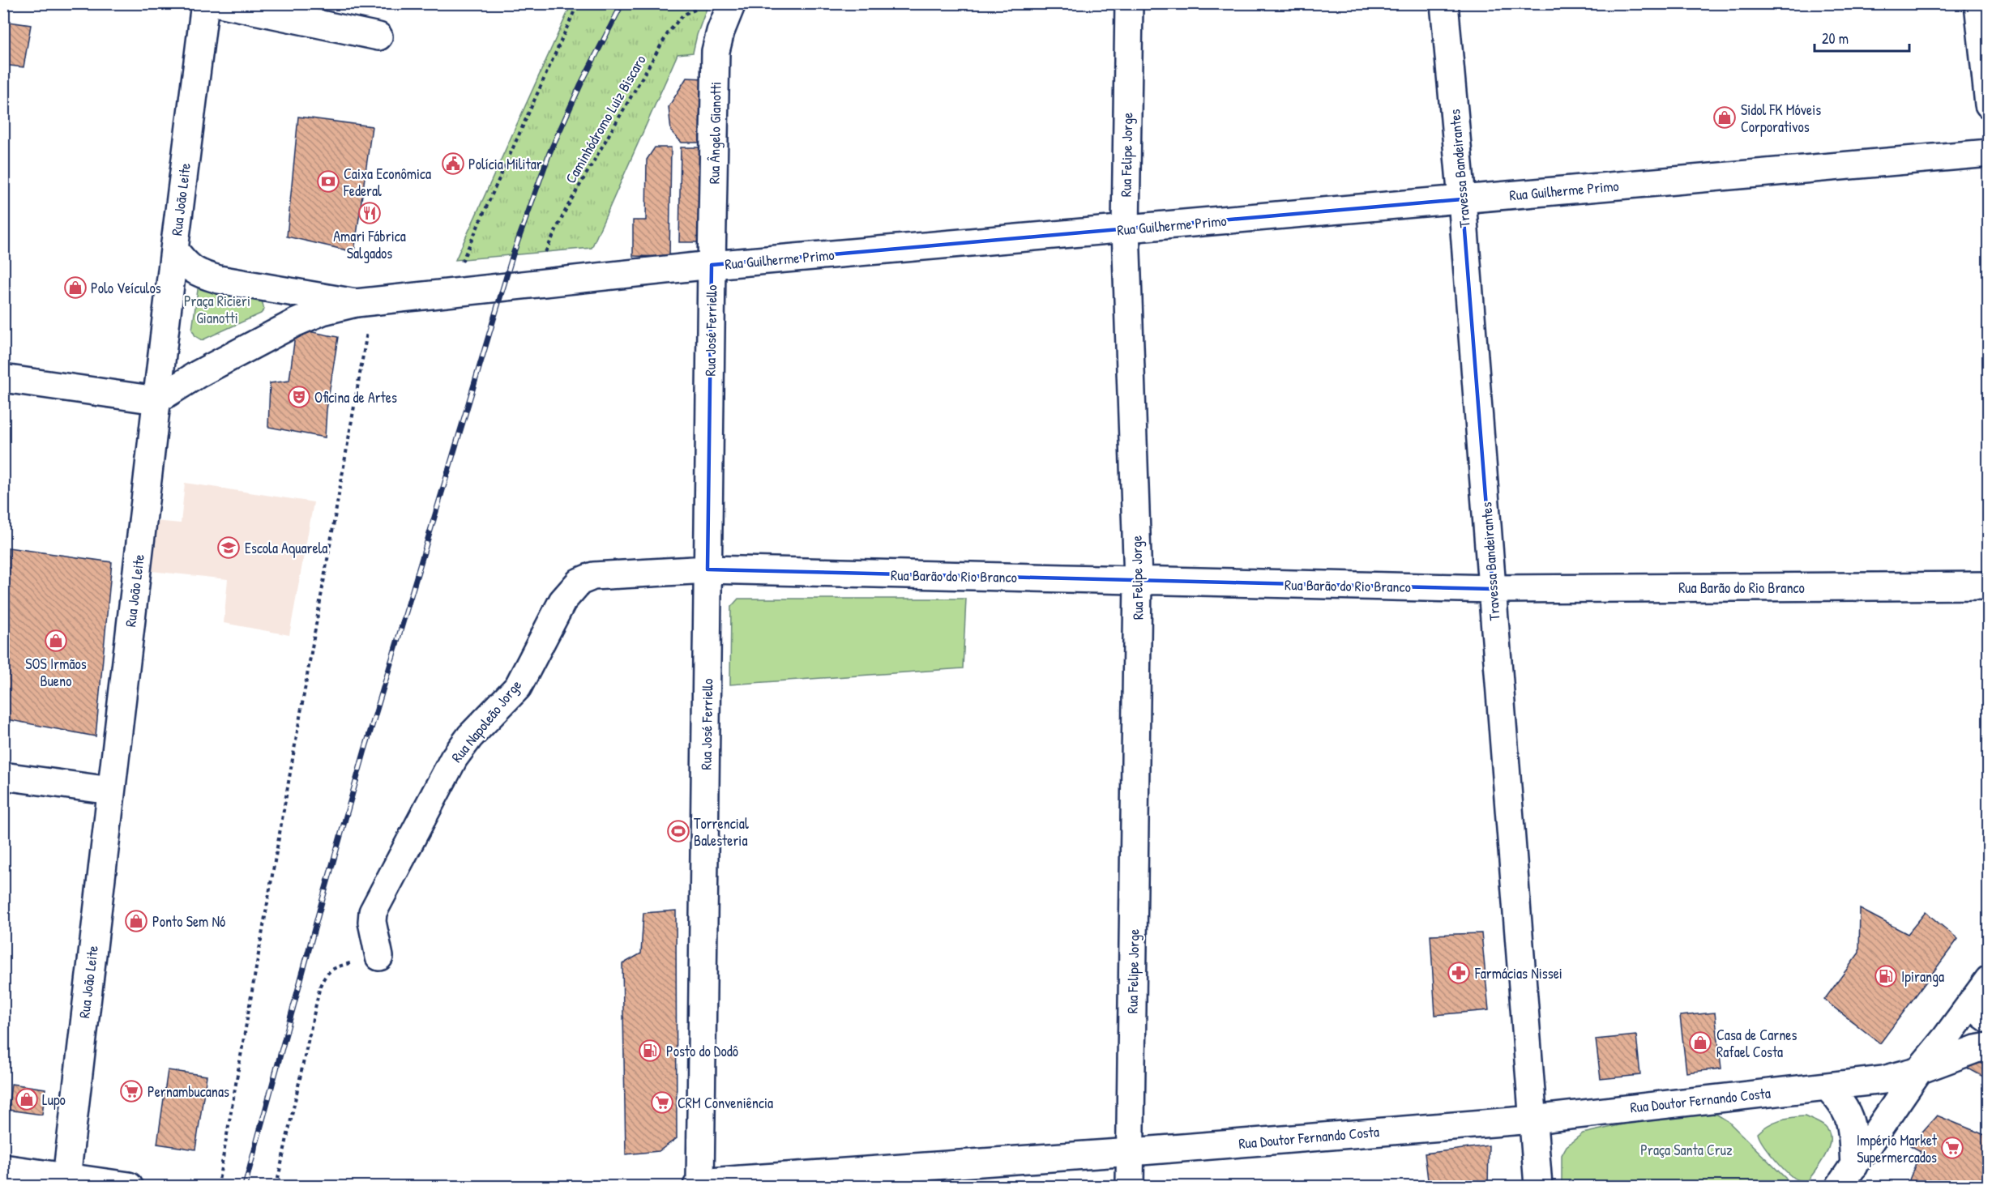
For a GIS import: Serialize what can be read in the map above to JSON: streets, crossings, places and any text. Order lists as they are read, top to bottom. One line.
{"streets":{"street":["Rua Ângelo Gianotti","Rua Felipe Jorge","Travessa Bandeirantes","Rua Guilherme Primo","Rua João Leite","Rua José Ferriello","Rua Barão do Rio Branco","Rua Napoleão Jorge","Rua Doutor Fernando Costa"],"path":["Caminhódromo Luiz Biscaro"]},"crossings":[["Caminhódromo Luiz Biscaro","Rua Ângelo Gianotti"],["Caminhódromo Luiz Biscaro","Rua Guilherme Primo"],["Rua Ângelo Gianotti","Rua Guilherme Primo"],["Rua Ângelo Gianotti","Rua José Ferriello"],["Rua Felipe Jorge","Rua Guilherme Primo"],["Rua Felipe Jorge","Rua Barão do Rio Branco"],["Rua Felipe Jorge","Rua Doutor Fernando Costa"],["Travessa Bandeirantes","Rua Guilherme Primo"],["Travessa Bandeirantes","Rua Barão do Rio Branco"],["Travessa Bandeirantes","Rua Doutor Fernando Costa"],["Rua Guilherme Primo","Rua José Ferriello"],["Rua José Ferriello","Rua Barão do Rio Branco"],["Rua José Ferriello","Rua Napoleão Jorge"],["Rua José Ferriello","Rua Doutor Fernando Costa"],["Rua Barão do Rio Branco","Rua Napoleão Jorge"]],"parks":["Praça Ricieri Gianotti","Praça Santa Cruz"],"places":{"shop":["Sidol FK Móveis Corporativos","Polo Veículos","SOS Irmãos Bueno","Ponto Sem Nó","Casa de Carnes Rafael Costa","Lupo"],"public building":["Polícia Militar"],"bank":["Caixa Econômica Federal"],"restaurant":["Amari Fábrica Salgados"],"theatre":["Oficina de Artes"],"school or university":["Escola Aquarela"],"sports":["Torrencial Balesteria"],"pharmacy":["Farmácias Nissei"],"fuel station":["Ipiranga","Posto do Dodô"],"supermarket":["Pernambucanas","CRM Conveniência","Império Market Supermercados"]},"scale_bar":"20 m"}
